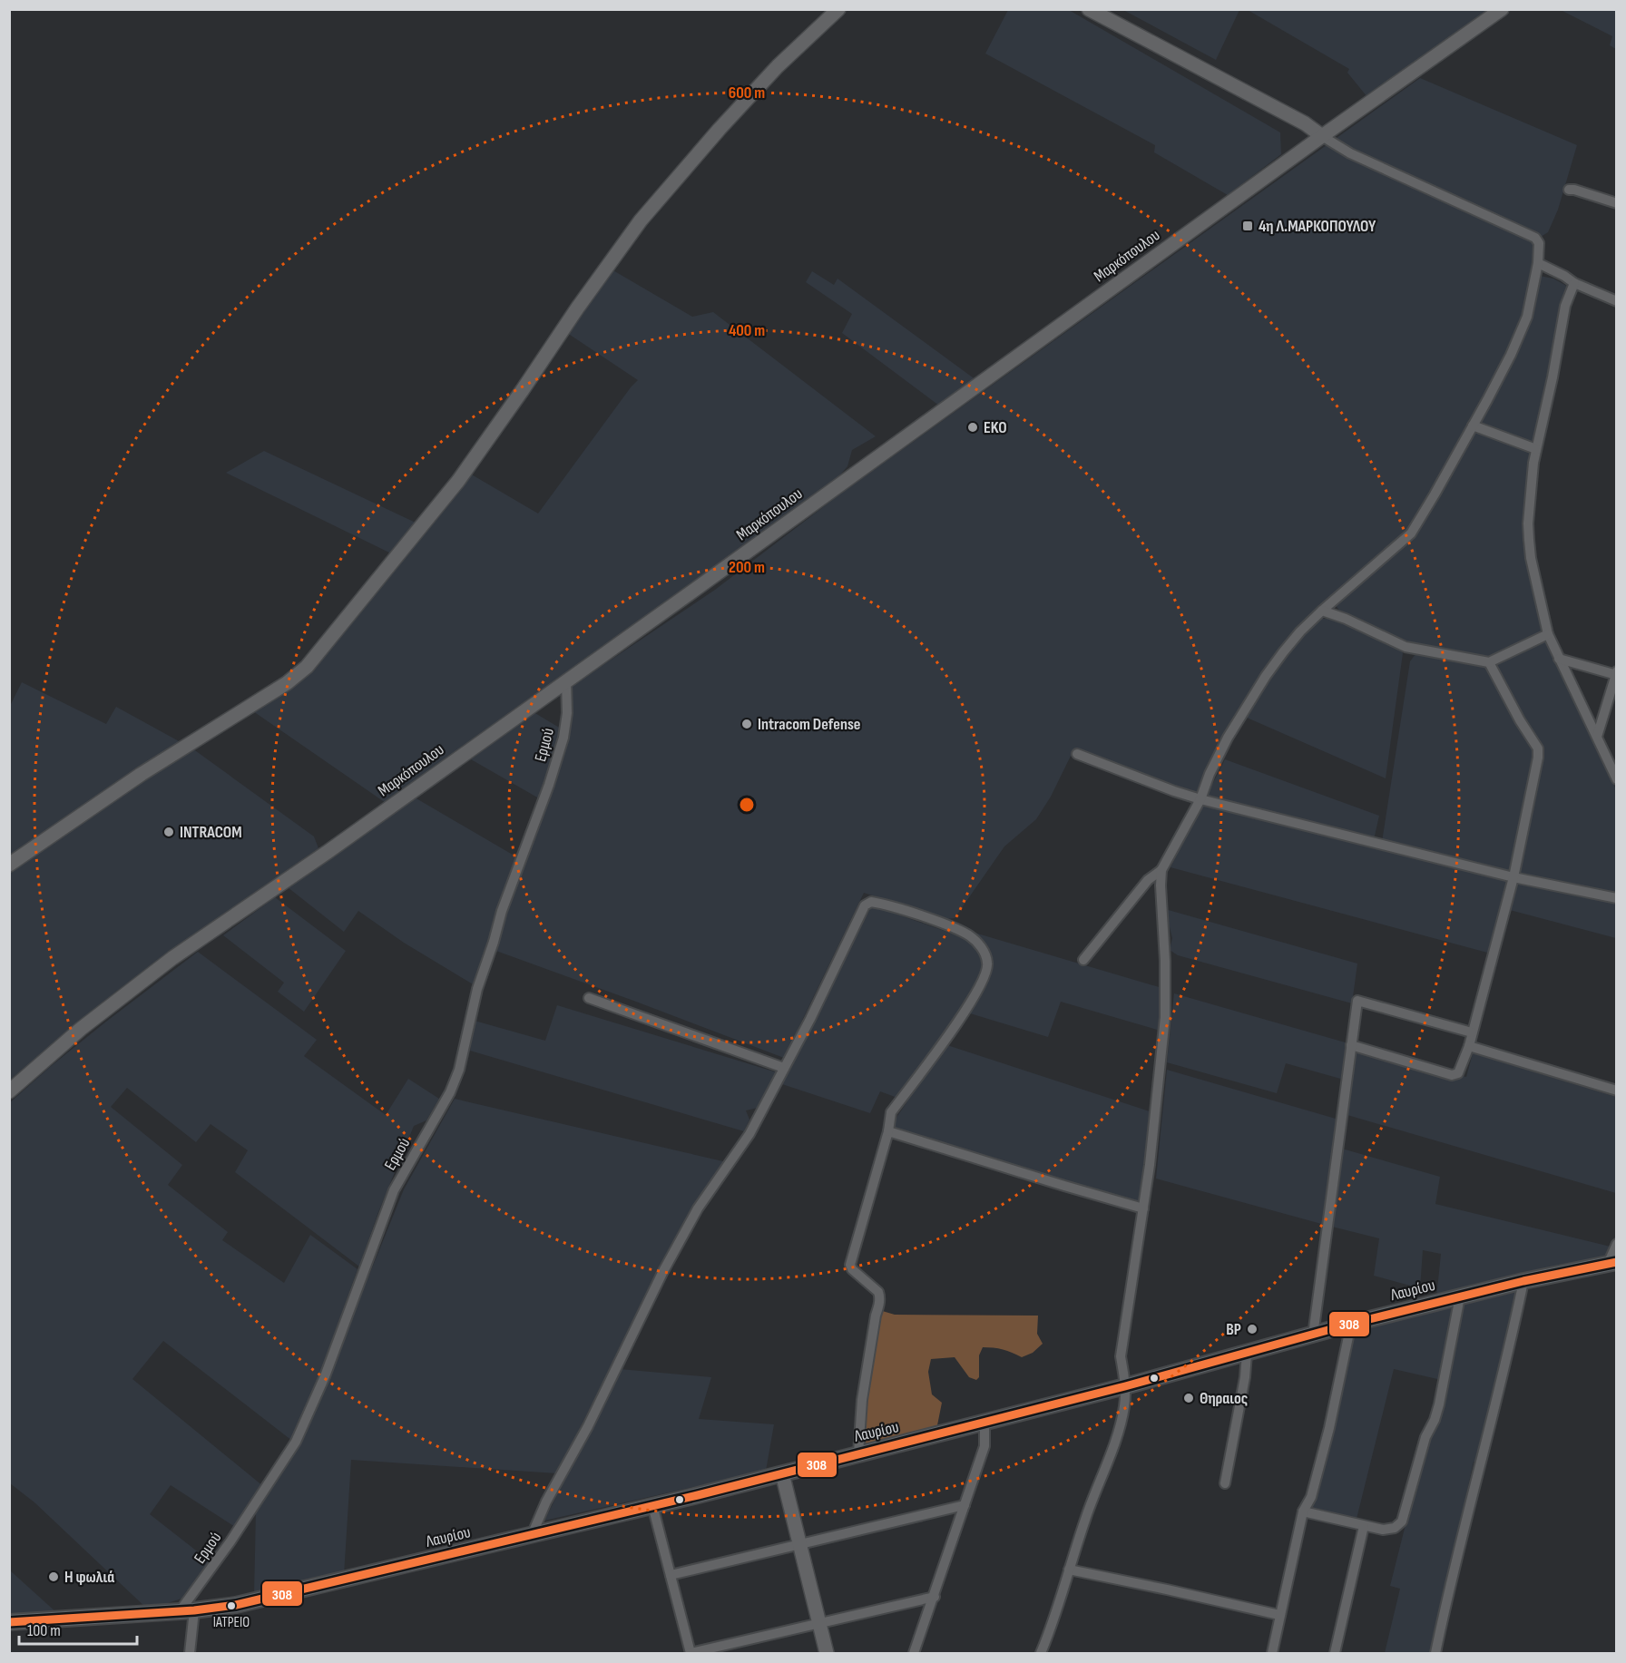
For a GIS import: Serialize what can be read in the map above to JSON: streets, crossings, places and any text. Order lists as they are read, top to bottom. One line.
{"streets":{"main road":["Μαρκόπουλου","Λαυρίου"],"street":["Ερμού"]},"crossings":[["Μαρκόπουλου","Ερμού"],["Ερμού","Λαυρίου"]],"places":{"transit":["4η Λ.ΜΑΡΚΟΠΟΥΛΟΥ"],"other":["EKO","Intracom Defense","INTRACOM","BP","Θηραιος","Η φωλιά","ΙΑΤΡΕΙΟ"]},"lines":["transit line 308"],"scale_bar":"100 m","rings":["600 m","400 m","200 m"]}
